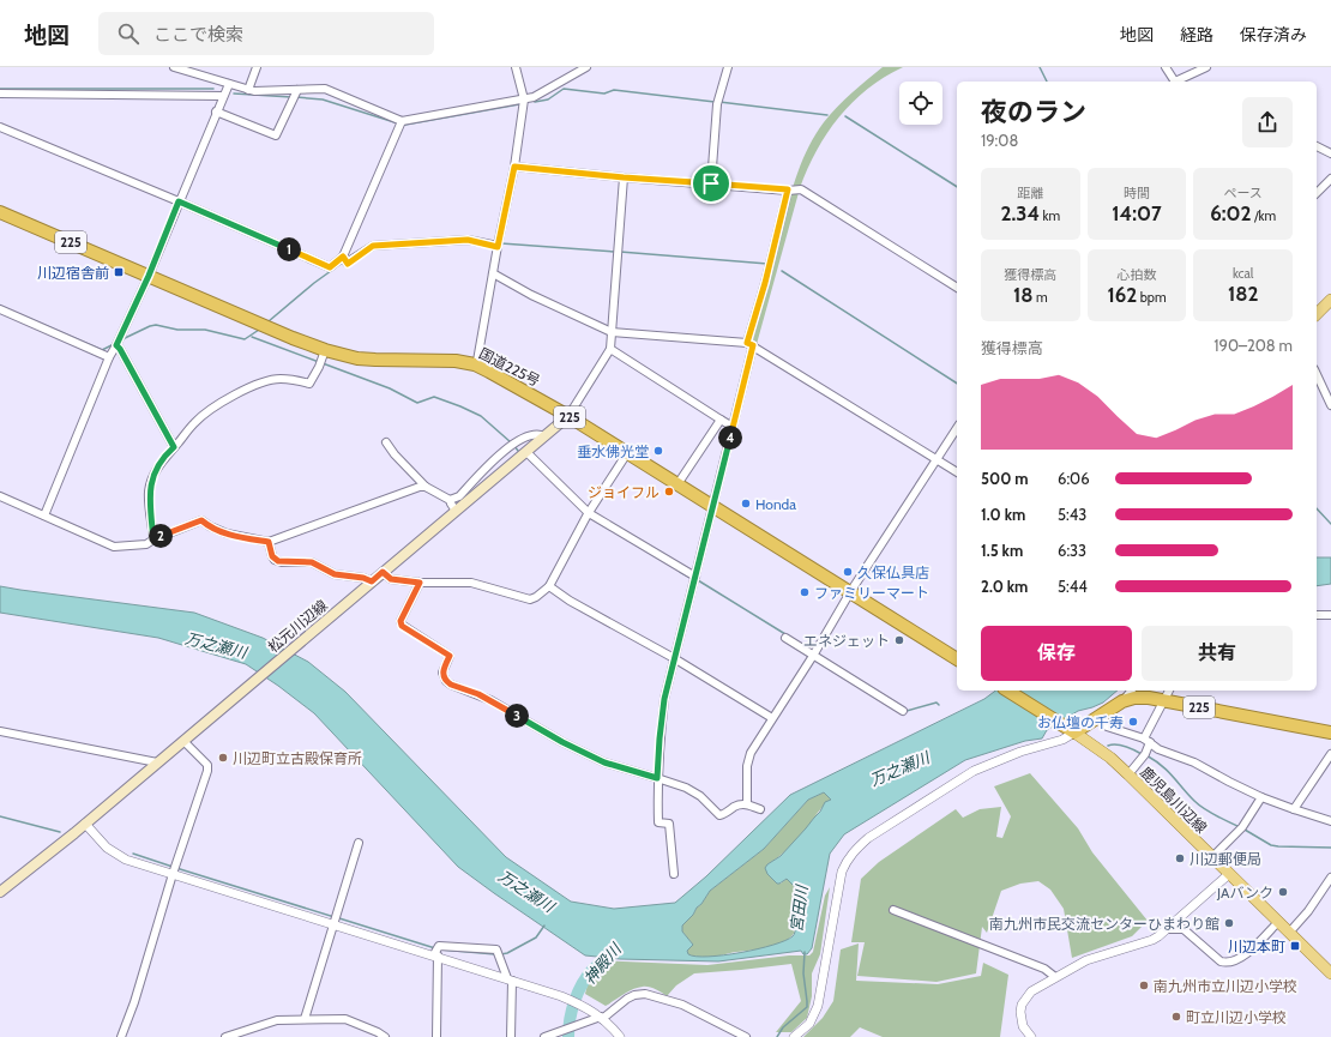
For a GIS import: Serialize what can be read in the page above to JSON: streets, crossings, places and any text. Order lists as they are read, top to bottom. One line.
{"streets":{"highway":["225","国道225号"],"main road":["松元川辺線","鹿児島川辺線"]},"crossings":[["225","鹿児島川辺線"],["国道225号","松元川辺線"]],"water":["万之瀬川","宮田川","神殿川"],"places":{"transit":["川辺宿舎前","川辺本町"],"other":["垂水佛光堂","ジョイフル","Honda","久保仏具店","ファミリーマート","エネジェット","お仏壇の千寿","川辺町立古殿保育所","川辺郵便局","JAバンク","南九州市民交流センターひまわり館","南九州市立川辺小学校","町立川辺小学校"]},"page":{"header":"地図","search":"ここで検索","nav":["地図","経路","保存済み"],"heading":["夜のラン","19:08"],"stats":[["距離","2.34 km"],["時間","14:07"],["ペース","6:02 /km"],["獲得標高","18 m"],["心拍数","162 bpm"],["kcal","182"]],"pins":["1","4","2","3"],"chart":["獲得標高","190–208 m"],"list":[{"name":"500 m","note":"6:06"},{"name":"1.0 km","note":"5:43"},{"name":"1.5 km","note":"6:33"},{"name":"2.0 km","note":"5:44"}],"buttons":["保存","共有"]}}
